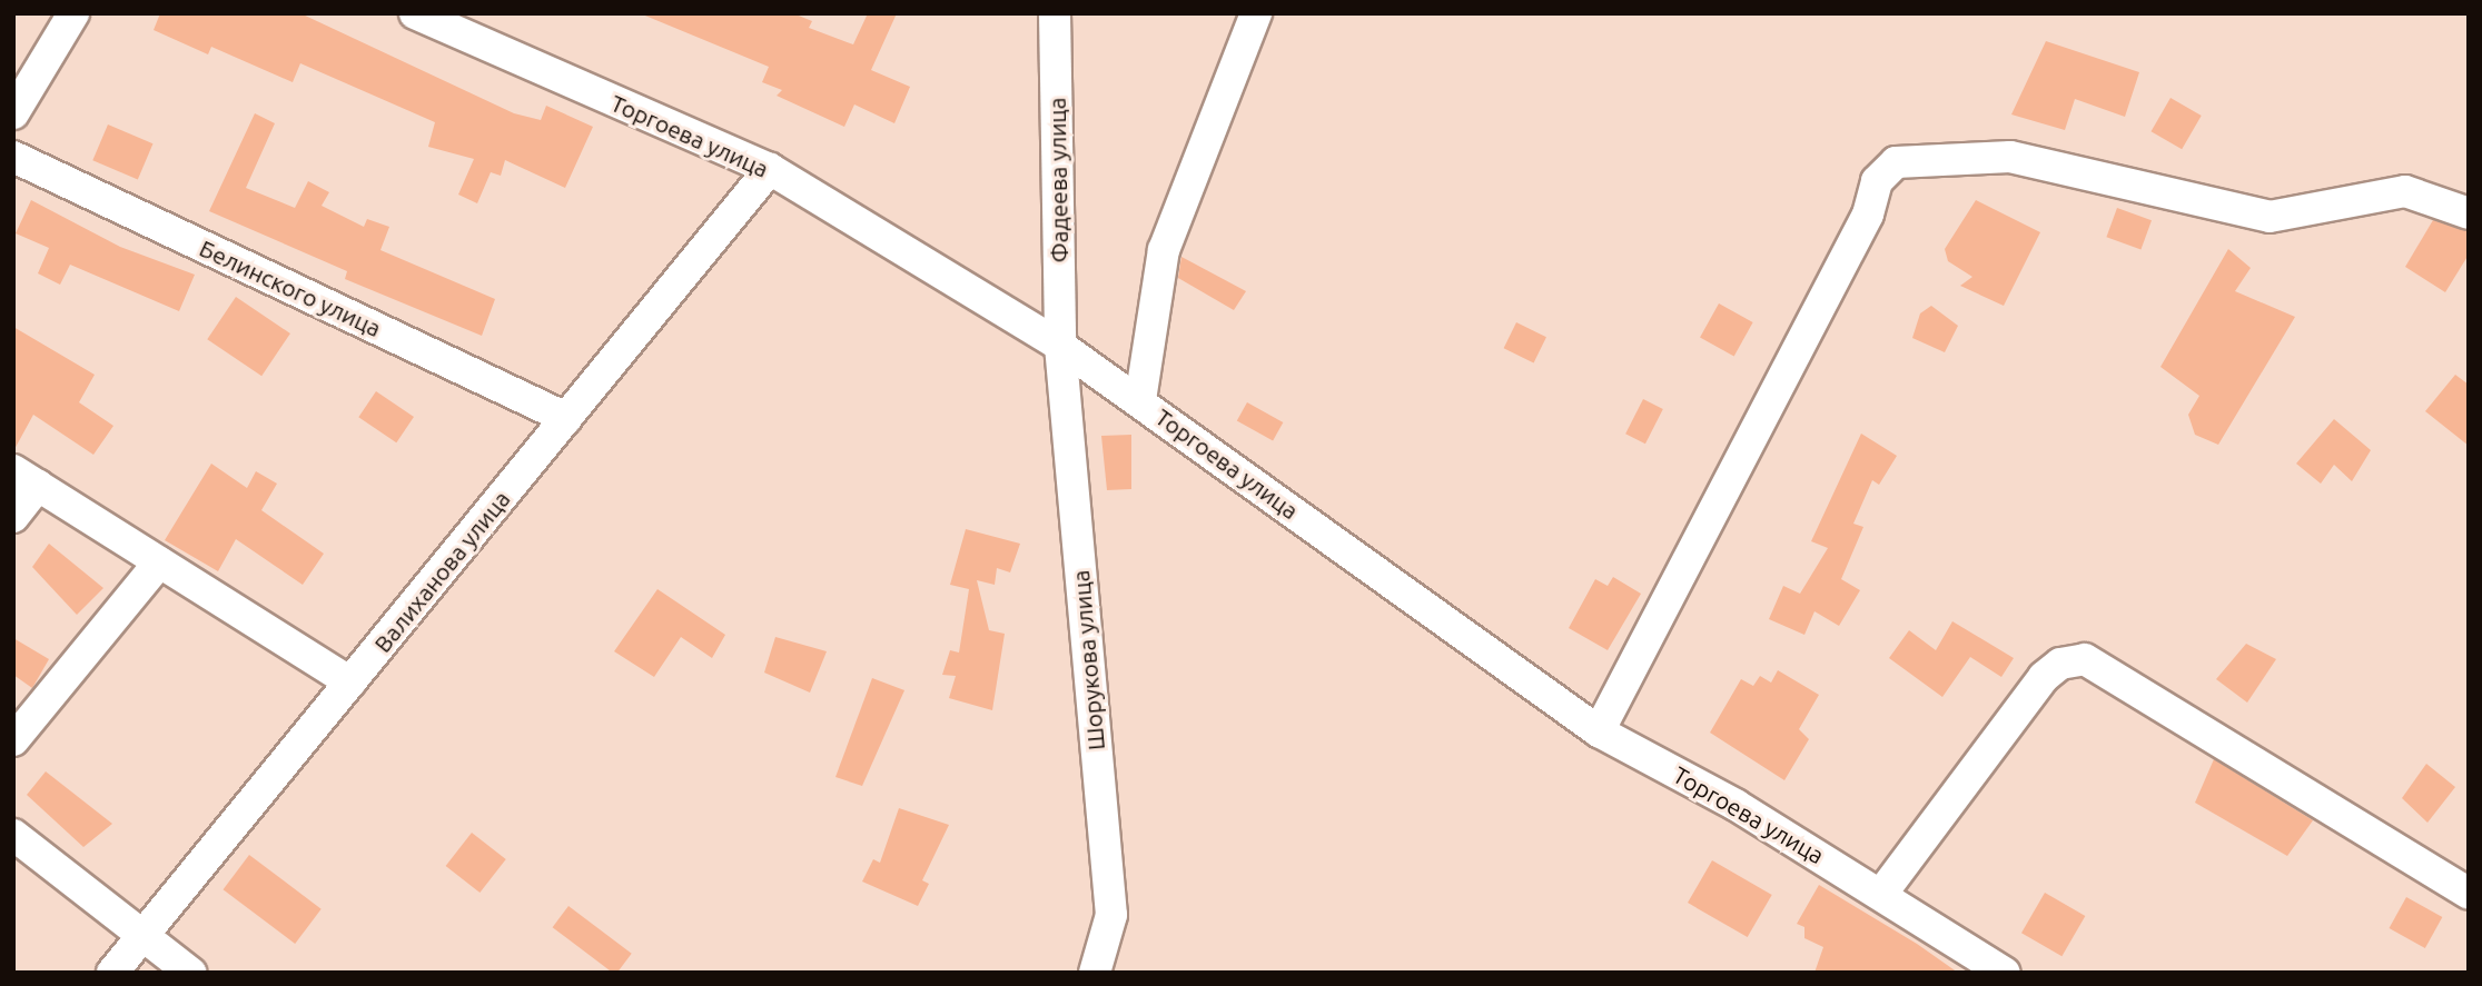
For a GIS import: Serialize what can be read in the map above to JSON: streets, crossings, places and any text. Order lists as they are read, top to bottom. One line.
{"streets":{"street":["Торгоева улица","Фадеева улица","Белинского улица","Валиханова улица","Шорукова улица"]},"crossings":[["Торгоева улица","Фадеева улица"],["Торгоева улица","Валиханова улица"],["Торгоева улица","Шорукова улица"],["Фадеева улица","Шорукова улица"],["Белинского улица","Валиханова улица"]]}
